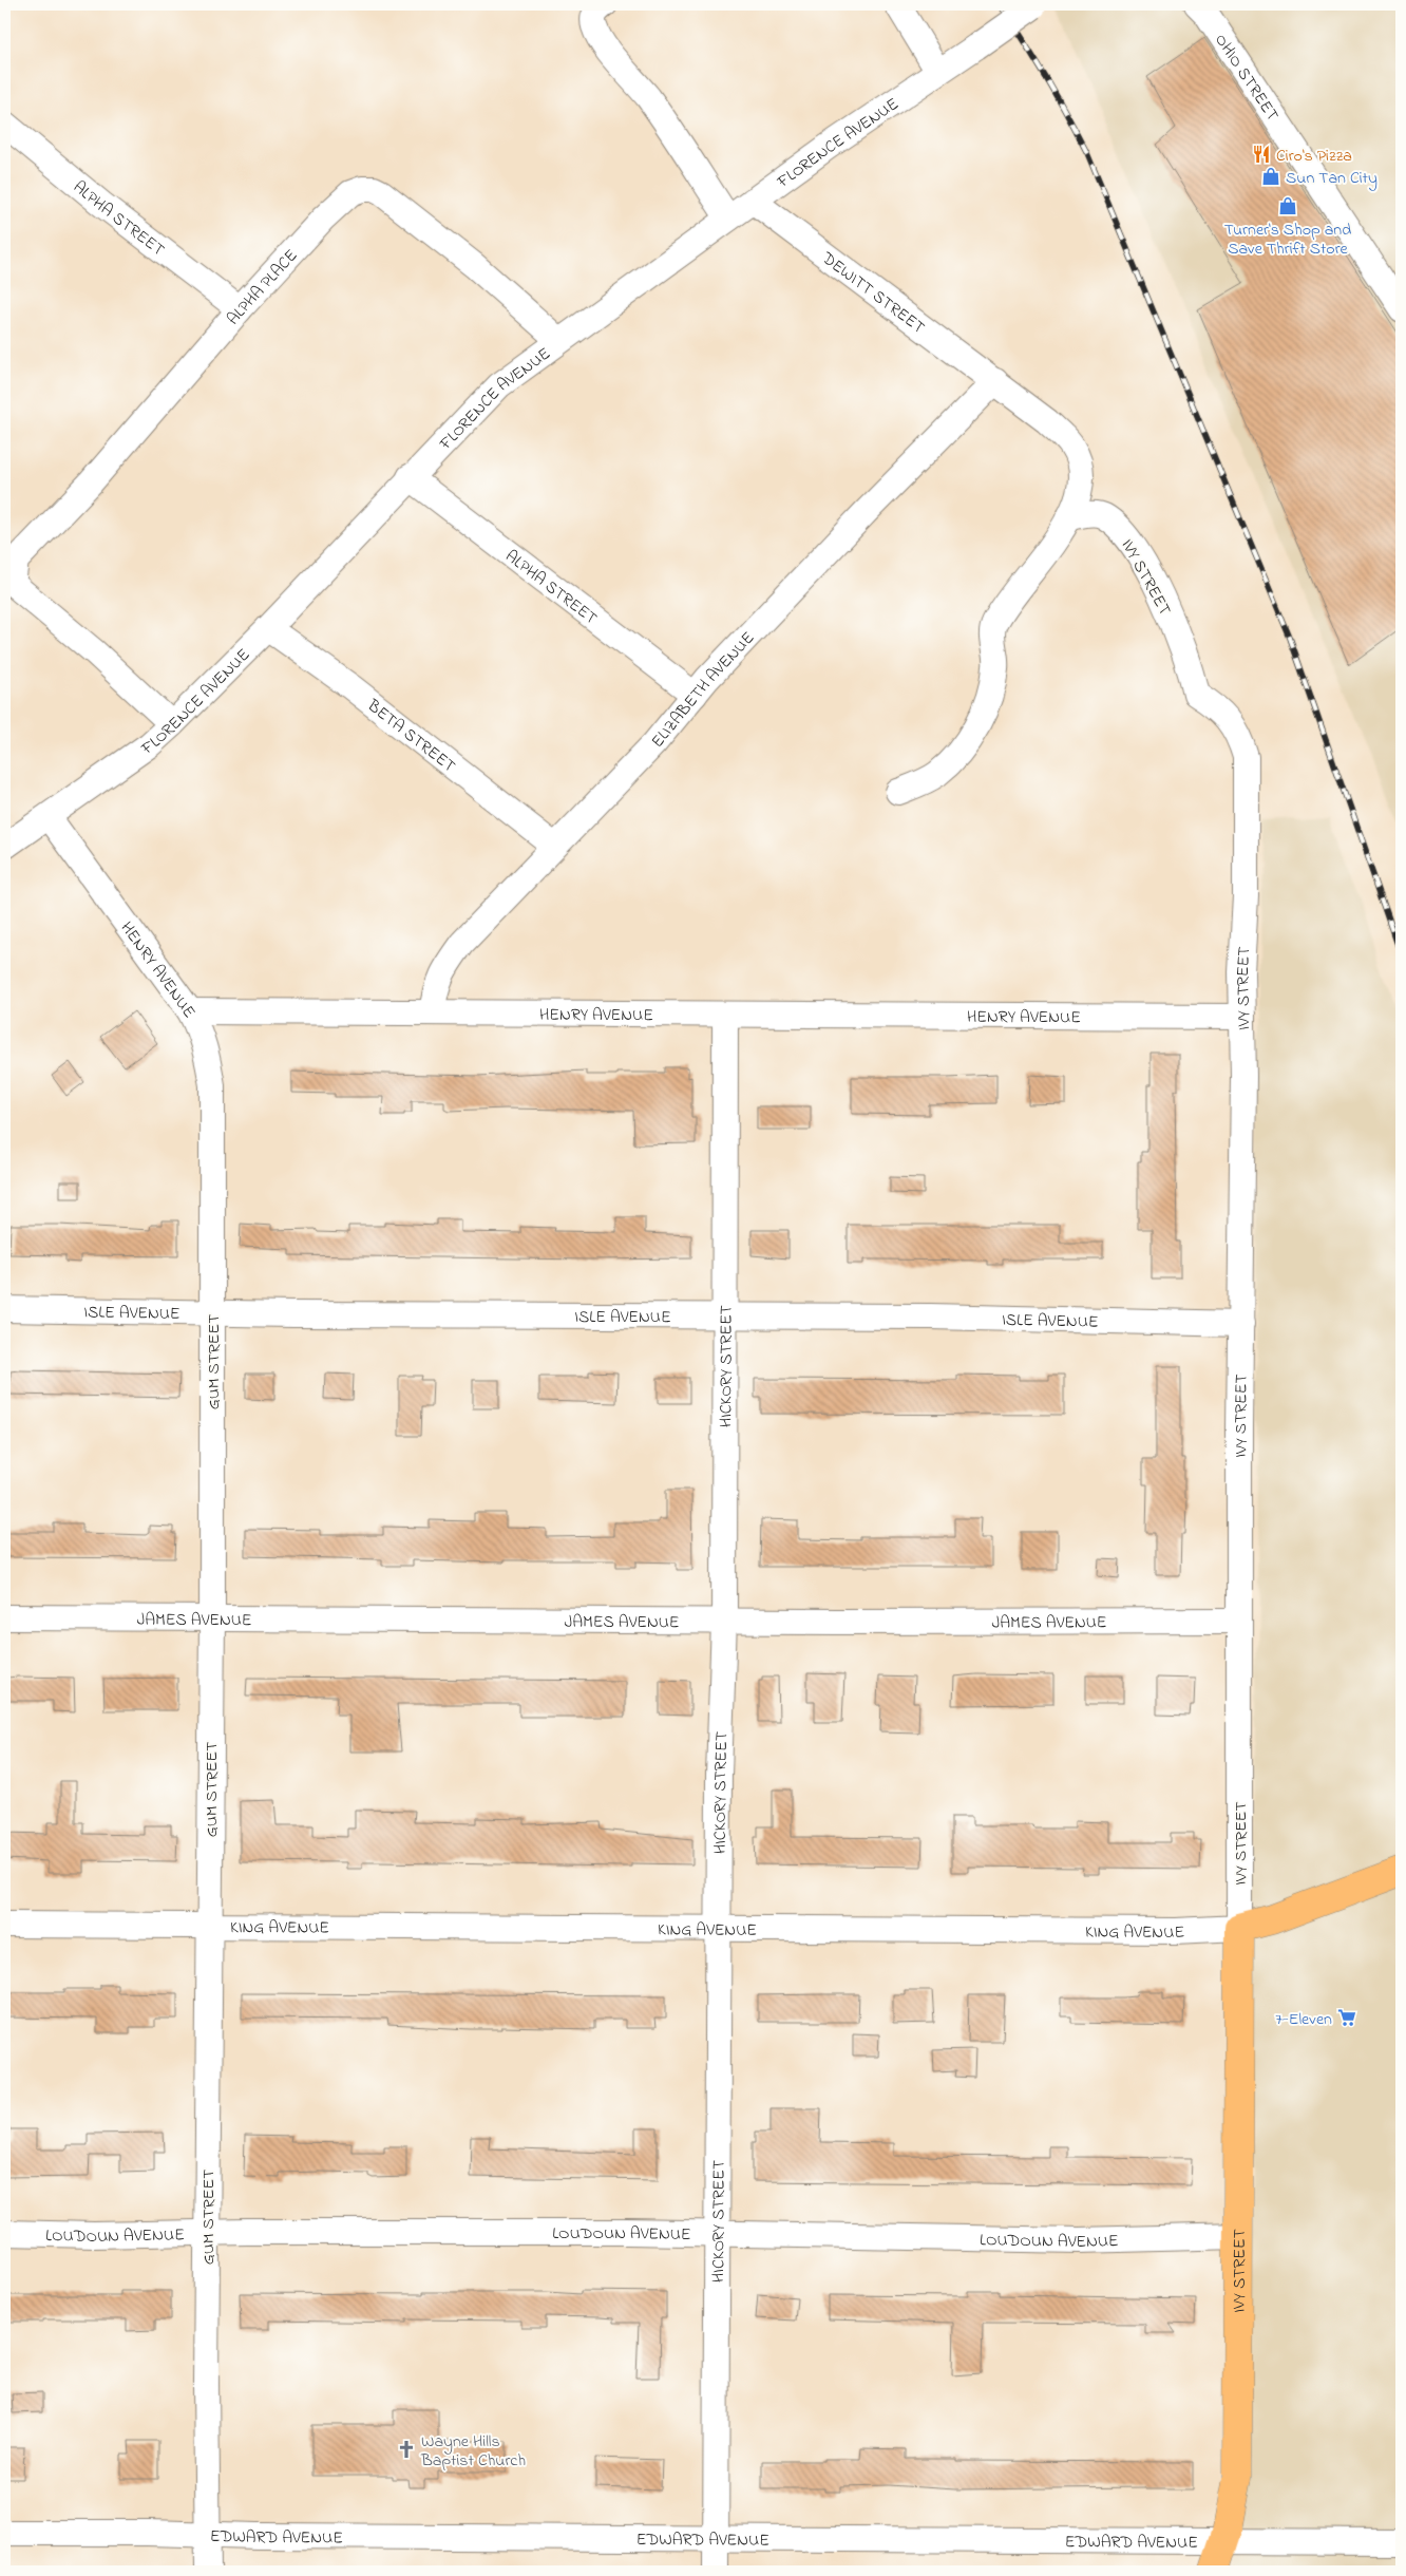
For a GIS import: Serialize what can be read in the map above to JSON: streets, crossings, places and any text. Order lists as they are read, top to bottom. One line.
{"streets":{"main road":["IVY STREET","KING AVENUE"],"street":["OHIO STREET","FLORENCE AVENUE","ALPHA STREET","ALPHA PLACE","DEWITT STREET","ELIZABETH AVENUE","BETA STREET","HENRY AVENUE","ISLE AVENUE","GUM STREET","HICKORY STREET","JAMES AVENUE","LOUDOUN AVENUE","EDWARD AVENUE"]},"crossings":[["FLORENCE AVENUE","ALPHA STREET"],["FLORENCE AVENUE","ALPHA PLACE"],["FLORENCE AVENUE","DEWITT STREET"],["FLORENCE AVENUE","BETA STREET"],["FLORENCE AVENUE","HENRY AVENUE"],["ALPHA STREET","ALPHA PLACE"],["ALPHA STREET","ELIZABETH AVENUE"],["DEWITT STREET","ELIZABETH AVENUE"],["IVY STREET","HENRY AVENUE"],["IVY STREET","ISLE AVENUE"],["IVY STREET","JAMES AVENUE"],["IVY STREET","KING AVENUE"],["IVY STREET","LOUDOUN AVENUE"],["IVY STREET","EDWARD AVENUE"],["ELIZABETH AVENUE","BETA STREET"],["ELIZABETH AVENUE","HENRY AVENUE"],["HENRY AVENUE","GUM STREET"],["HENRY AVENUE","HICKORY STREET"],["ISLE AVENUE","GUM STREET"],["ISLE AVENUE","HICKORY STREET"],["GUM STREET","JAMES AVENUE"],["GUM STREET","KING AVENUE"],["GUM STREET","LOUDOUN AVENUE"],["GUM STREET","EDWARD AVENUE"],["HICKORY STREET","JAMES AVENUE"],["HICKORY STREET","KING AVENUE"],["HICKORY STREET","LOUDOUN AVENUE"],["HICKORY STREET","EDWARD AVENUE"]],"places":{"restaurant":["Ciro's Pizza"],"shop":["Sun Tan City","Turner's Shop and Save Thrift Store"],"supermarket":["7-Eleven"],"church":["Wayne Hills Baptist Church"]}}
